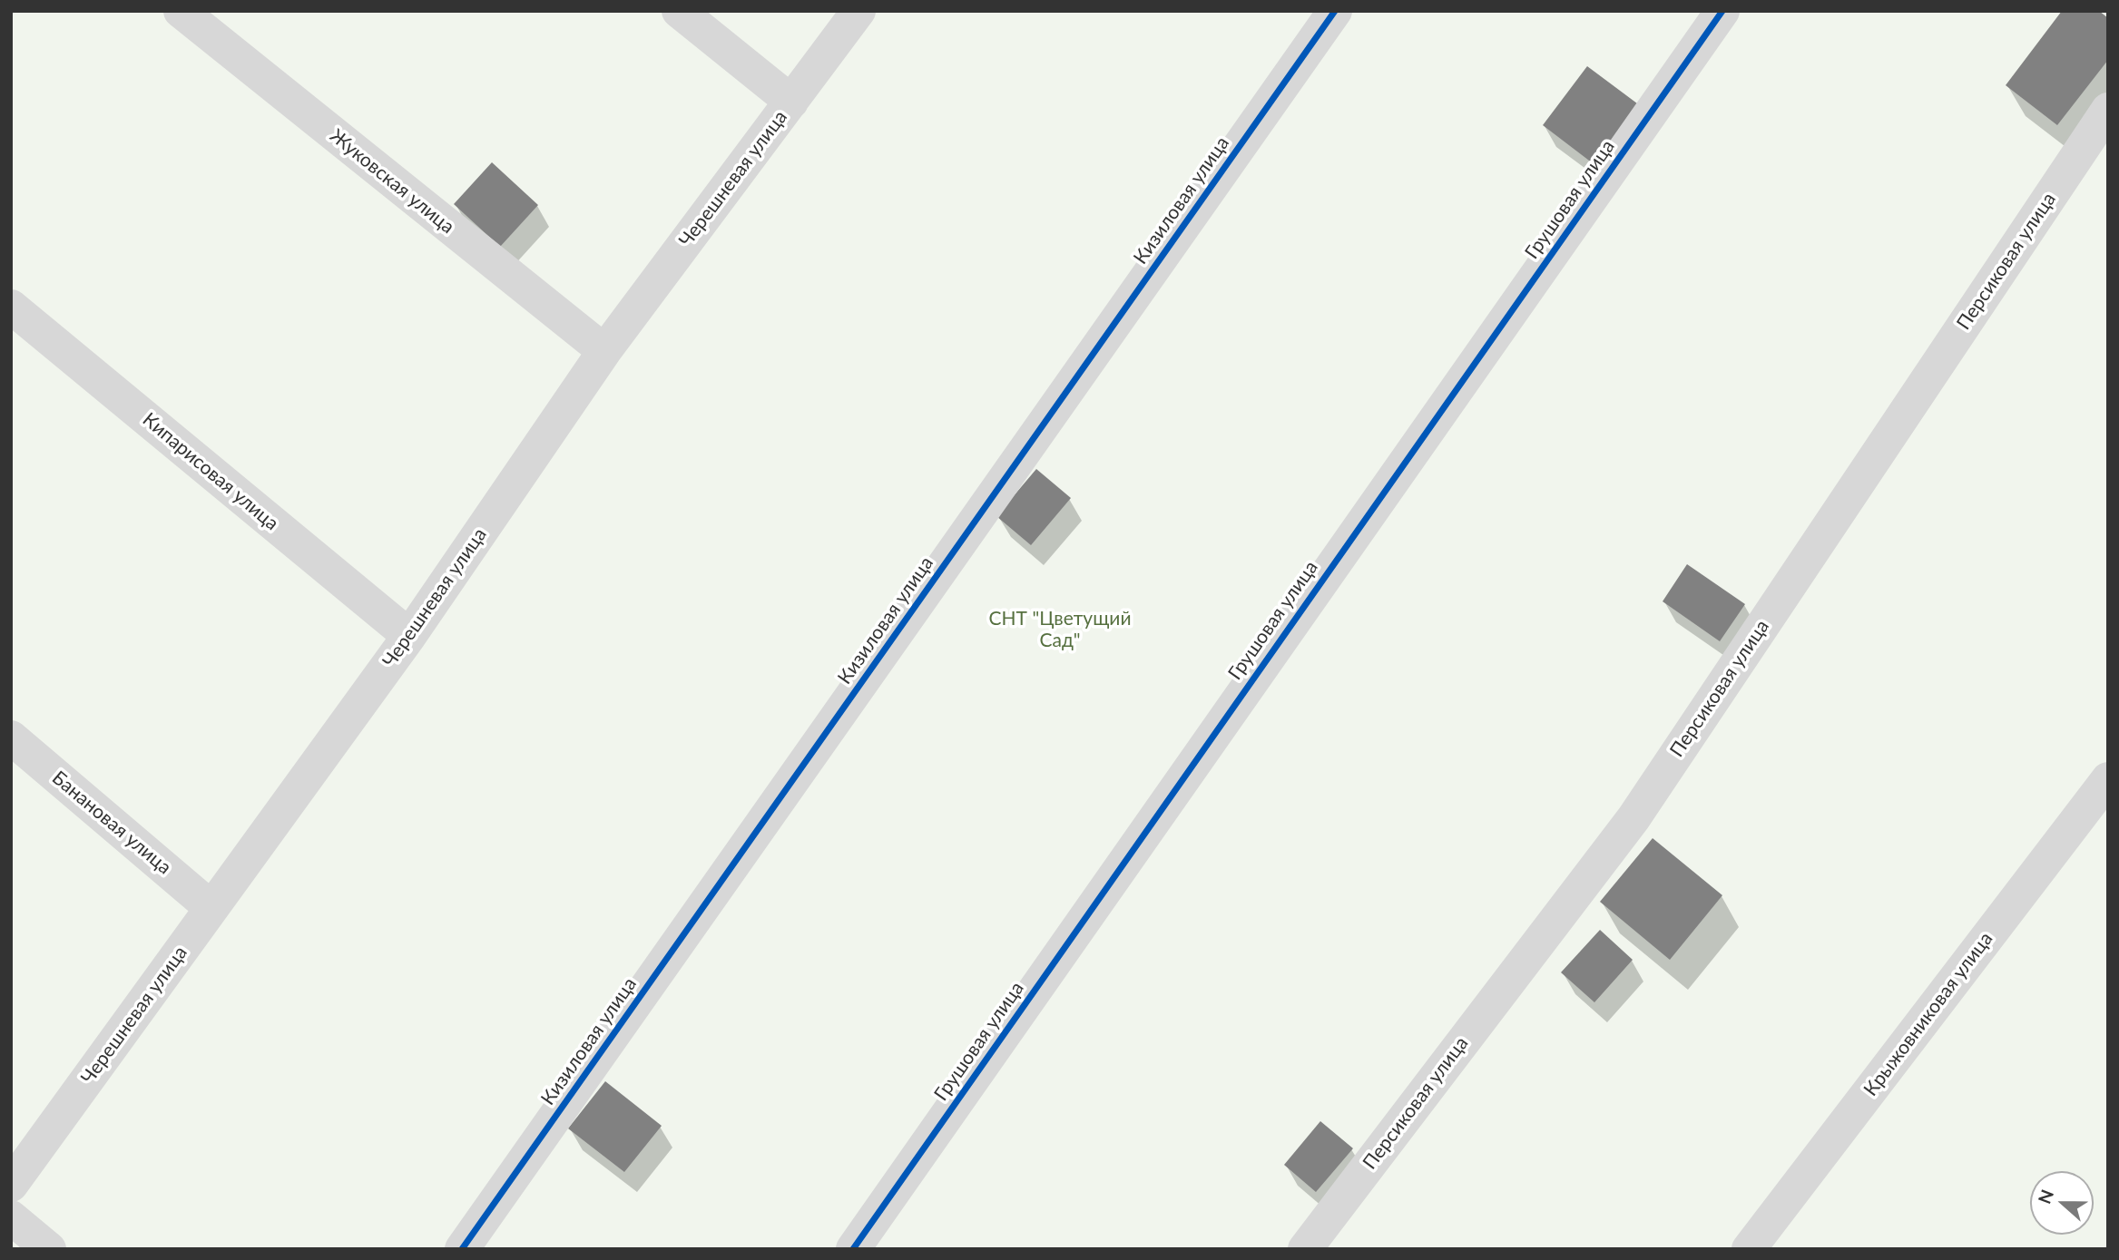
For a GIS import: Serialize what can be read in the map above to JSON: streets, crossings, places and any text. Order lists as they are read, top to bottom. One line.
{"streets":{"street":["Черешневая улица","Жуковская улица","Грушовая улица","Кизиловая улица","Персиковая улица","Кипарисовая улица","Банановая улица","Крыжовниковая улица"]},"crossings":[["Черешневая улица","Жуковская улица"],["Черешневая улица","Кипарисовая улица"],["Черешневая улица","Банановая улица"]],"parks":["СНТ \"Цветущий Сад\""],"north":"left"}
